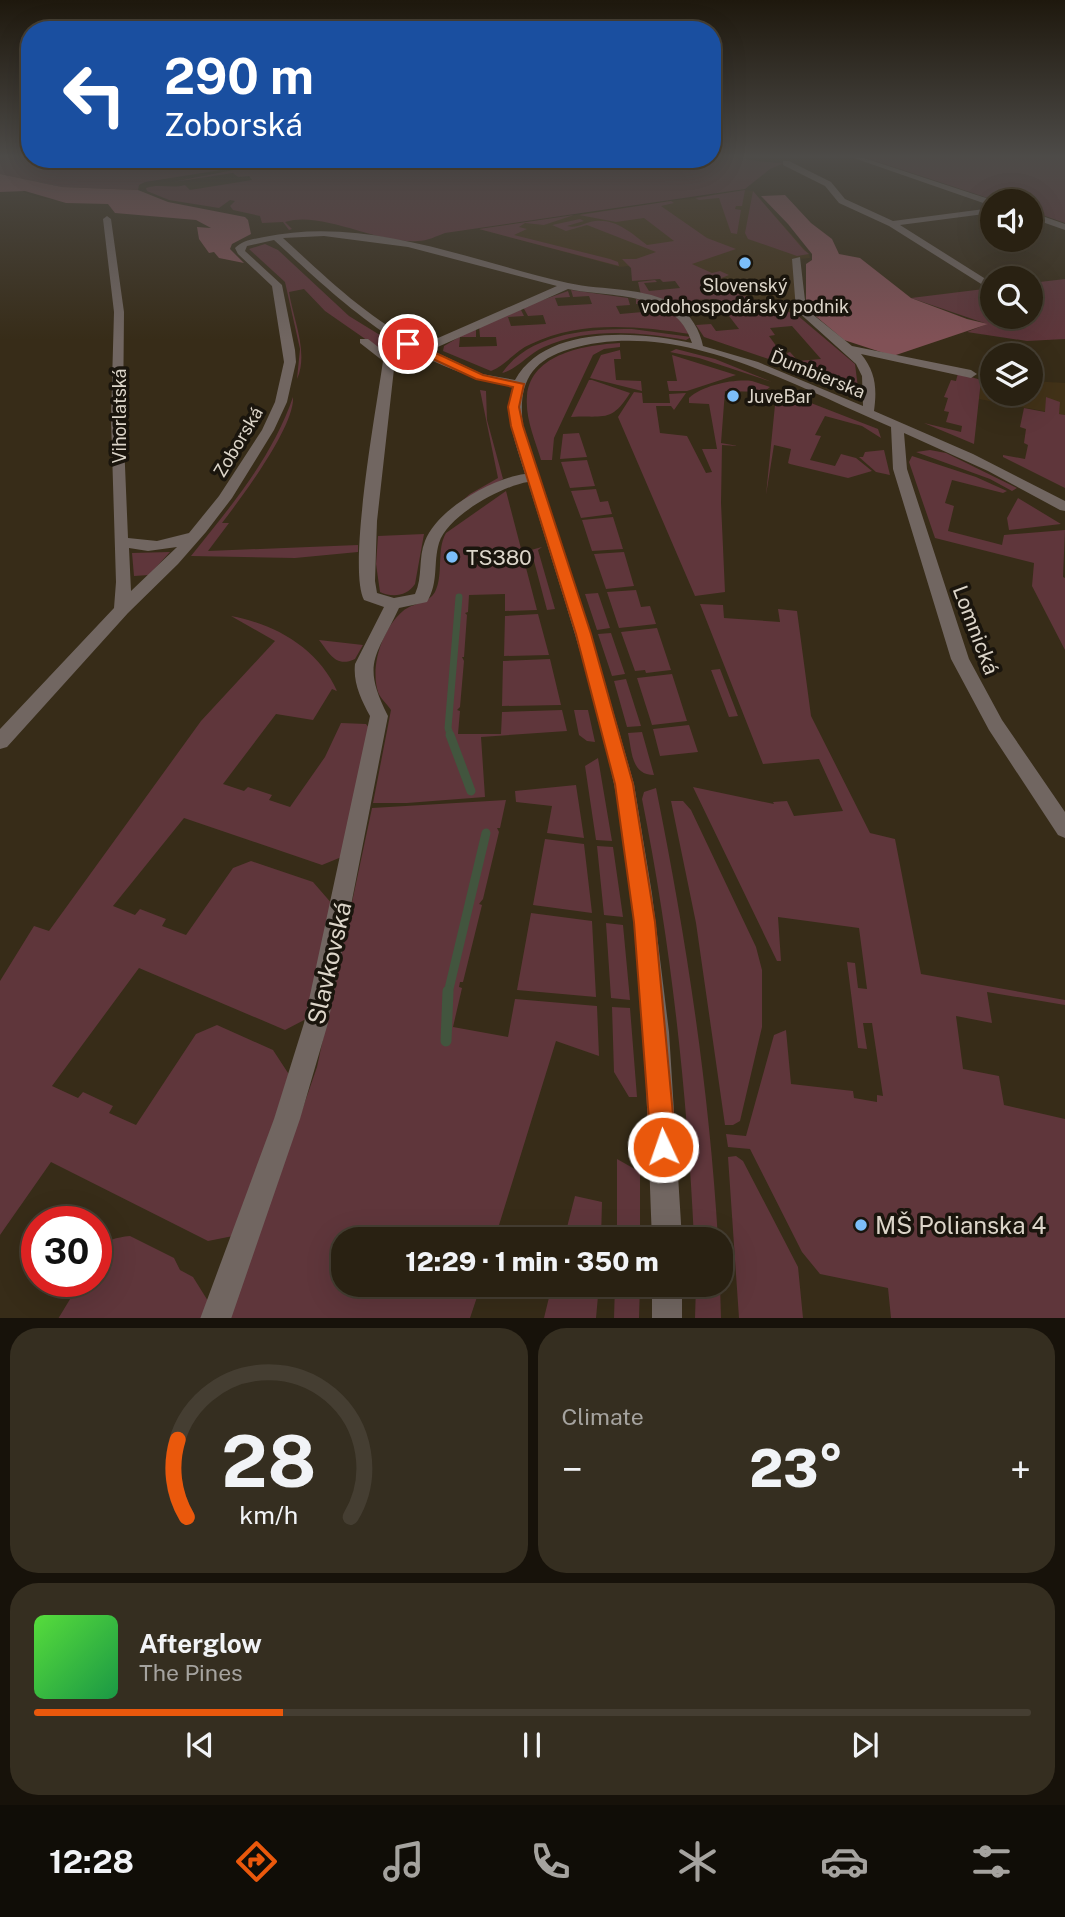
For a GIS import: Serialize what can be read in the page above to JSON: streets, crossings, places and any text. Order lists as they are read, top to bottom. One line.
{"streets":{"street":["Ďumbierska","Vihorlatská","Zoborská","Lomnická","Slavkovská"]},"crossings":[["Ďumbierska","Lomnická"],["Vihorlatská","Zoborská"]],"places":["Slovenský vodohospodársky podnik","JuveBar","TS380","MŠ Polianska 4"],"page":{"turn":["290 m","Zoborská"],"limit":"30","trip":"12:29 · 1 min · 350 m","tile":"Climate","heat":["−","23°","+"],"song":["Afterglow","The Pines"],"tabs":"12:28","gauge":["28","km/h"]}}
